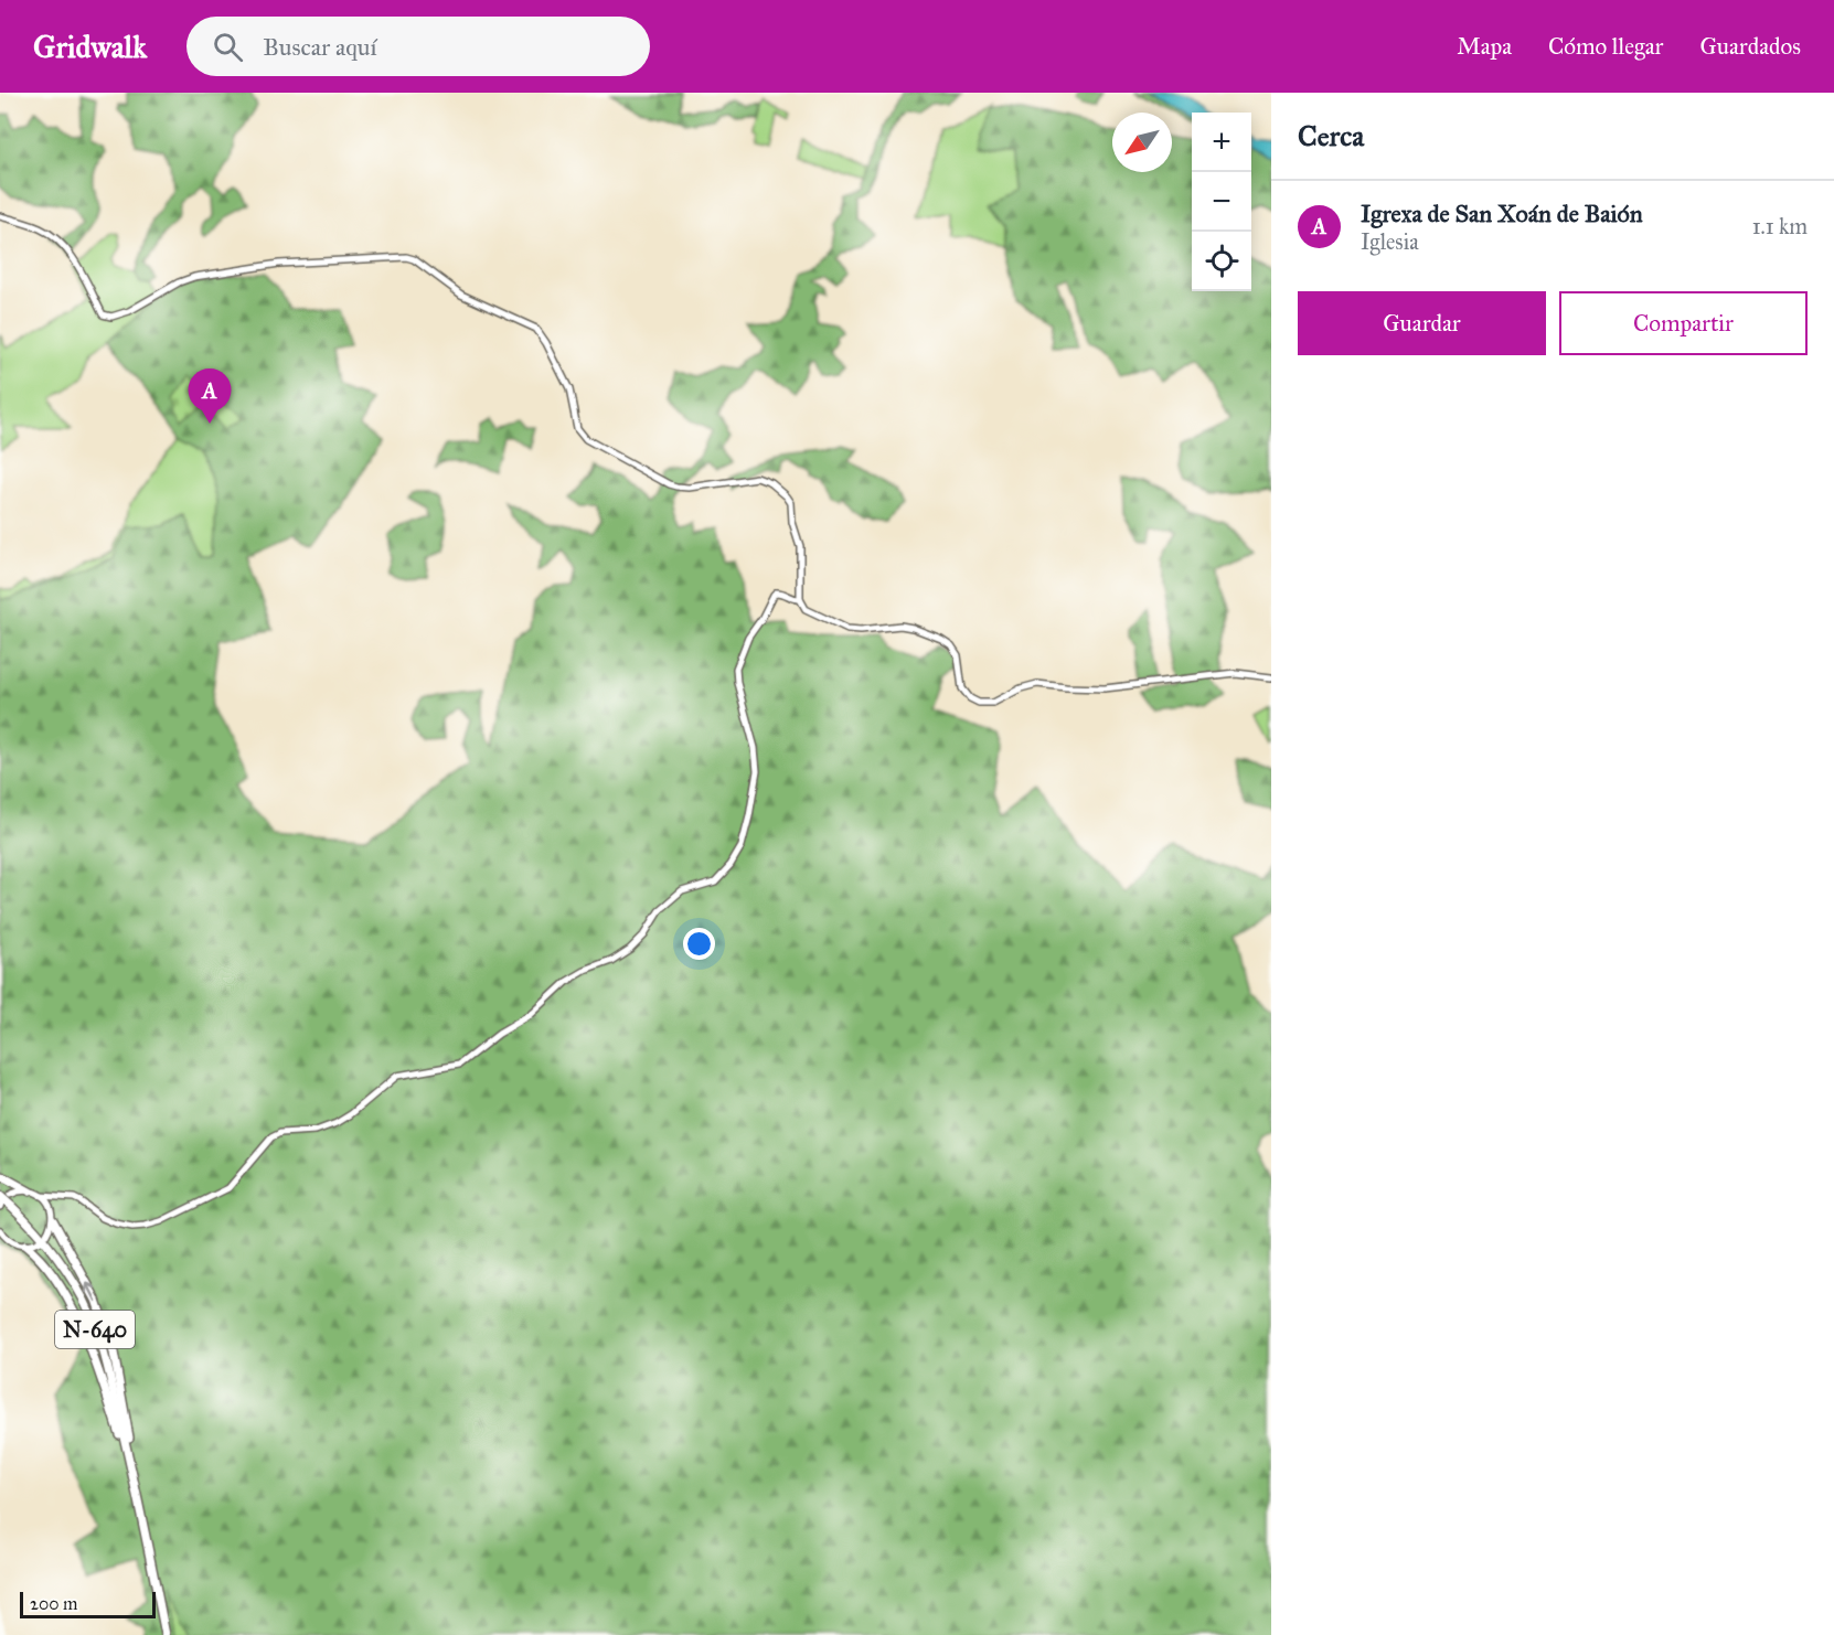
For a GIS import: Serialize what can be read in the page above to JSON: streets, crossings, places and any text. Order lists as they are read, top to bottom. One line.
{"streets":{"highway":["N-640"]},"scale_bar":"200 m","north":"bottom left","page":{"header":"Gridwalk","search":"Buscar aquí","nav":["Mapa","Cómo llegar","Guardados"],"heading":"Cerca","map_buttons":["+","−"],"list":[{"mark":"A","name":"Igrexa de San Xoán de Baión","note":"Iglesia","value":"1.1 km"}],"buttons":["Guardar","Compartir"],"pins":"A","scale":"200 m"}}
